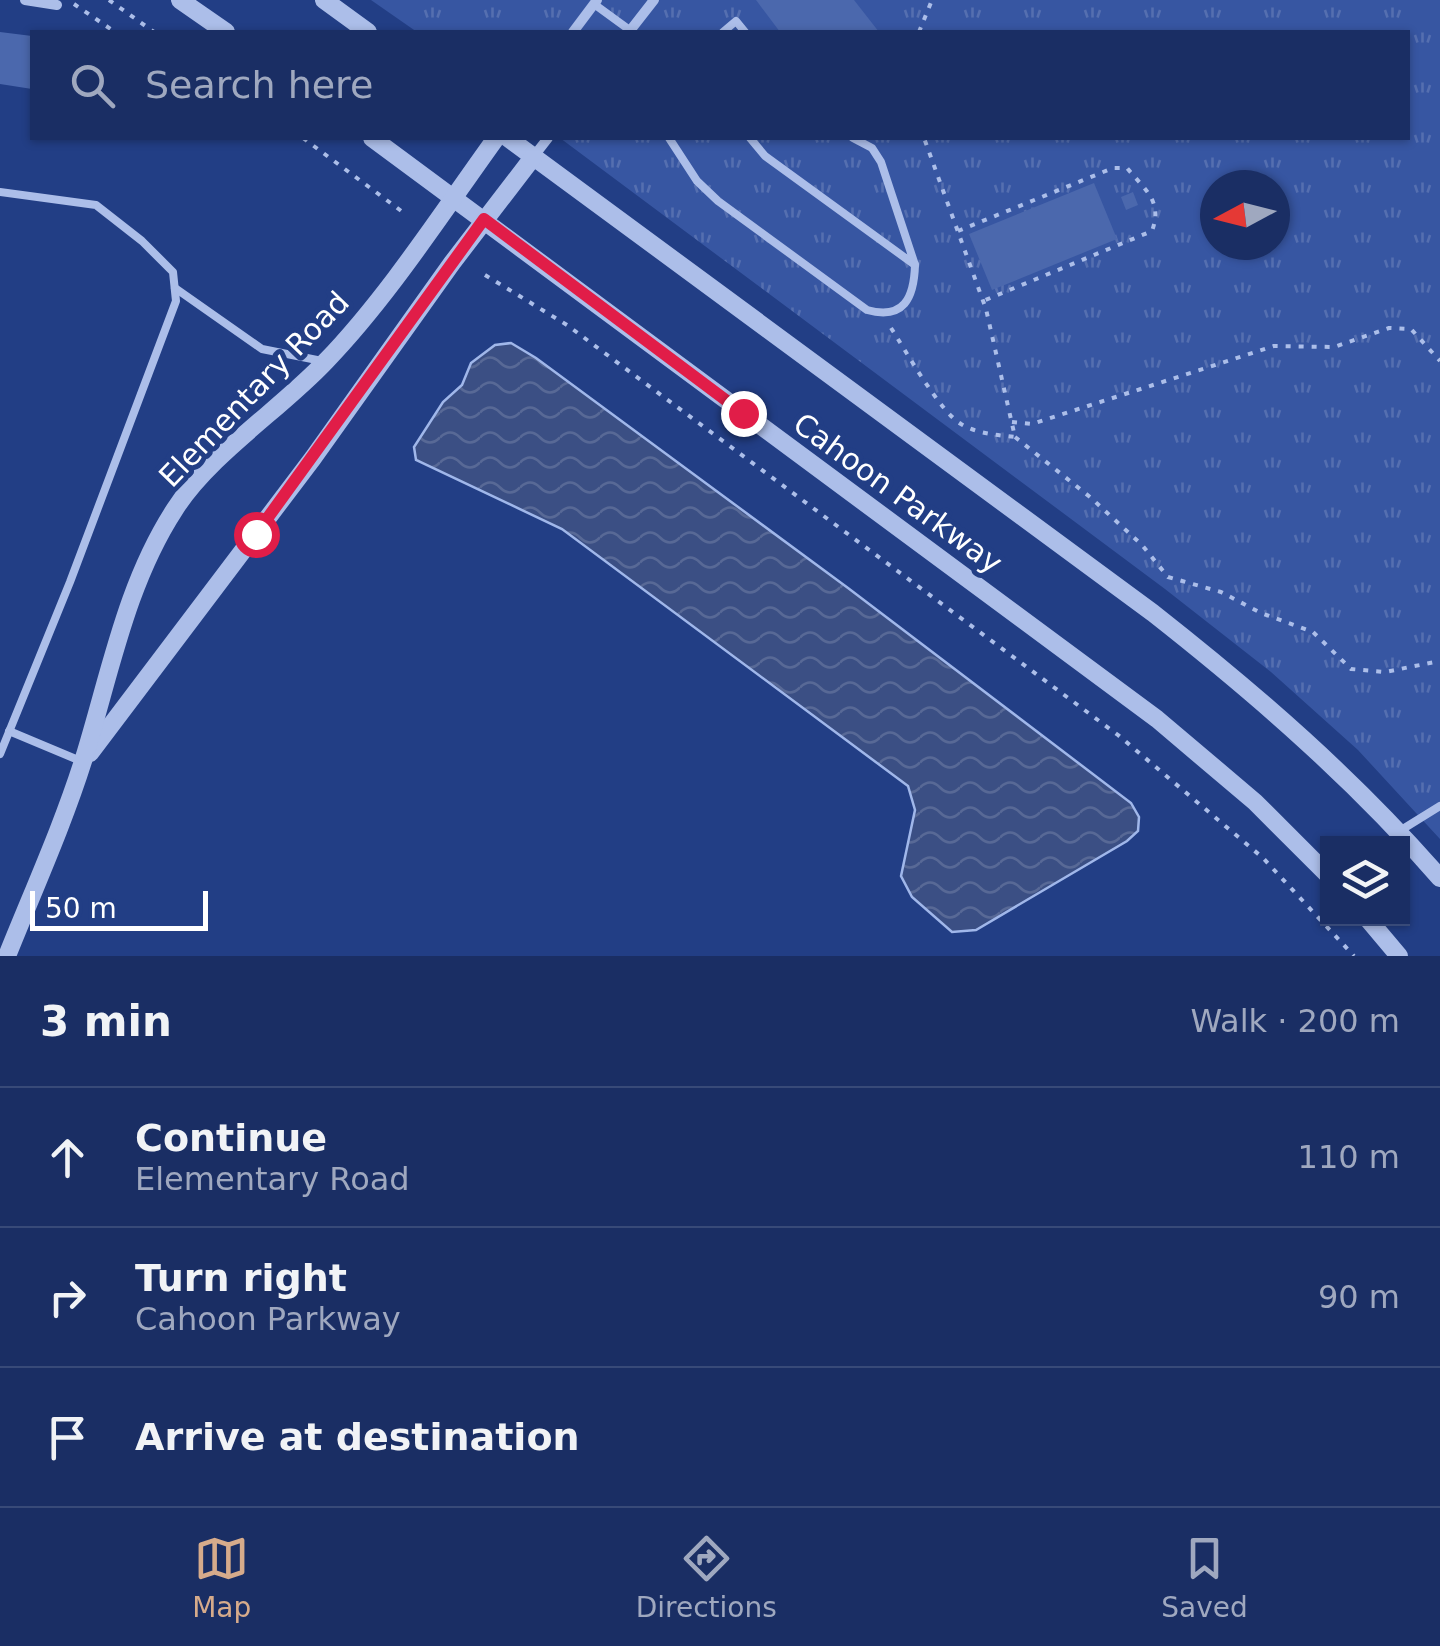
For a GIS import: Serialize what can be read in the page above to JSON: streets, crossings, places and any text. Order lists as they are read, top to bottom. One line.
{"streets":{"street":["Elementary Road","Cahoon Parkway"]},"crossings":[["Elementary Road","Cahoon Parkway"]],"scale_bar":"50 m","north":"left","page":{"search":"Search here","scale":"50 m","heading":["3 min","Walk · 200 m"],"list":[["Continue","Elementary Road","110 m"],["Turn right","Cahoon Parkway","90 m"],"Arrive at destination"],"nav":["Map","Directions","Saved"]}}
